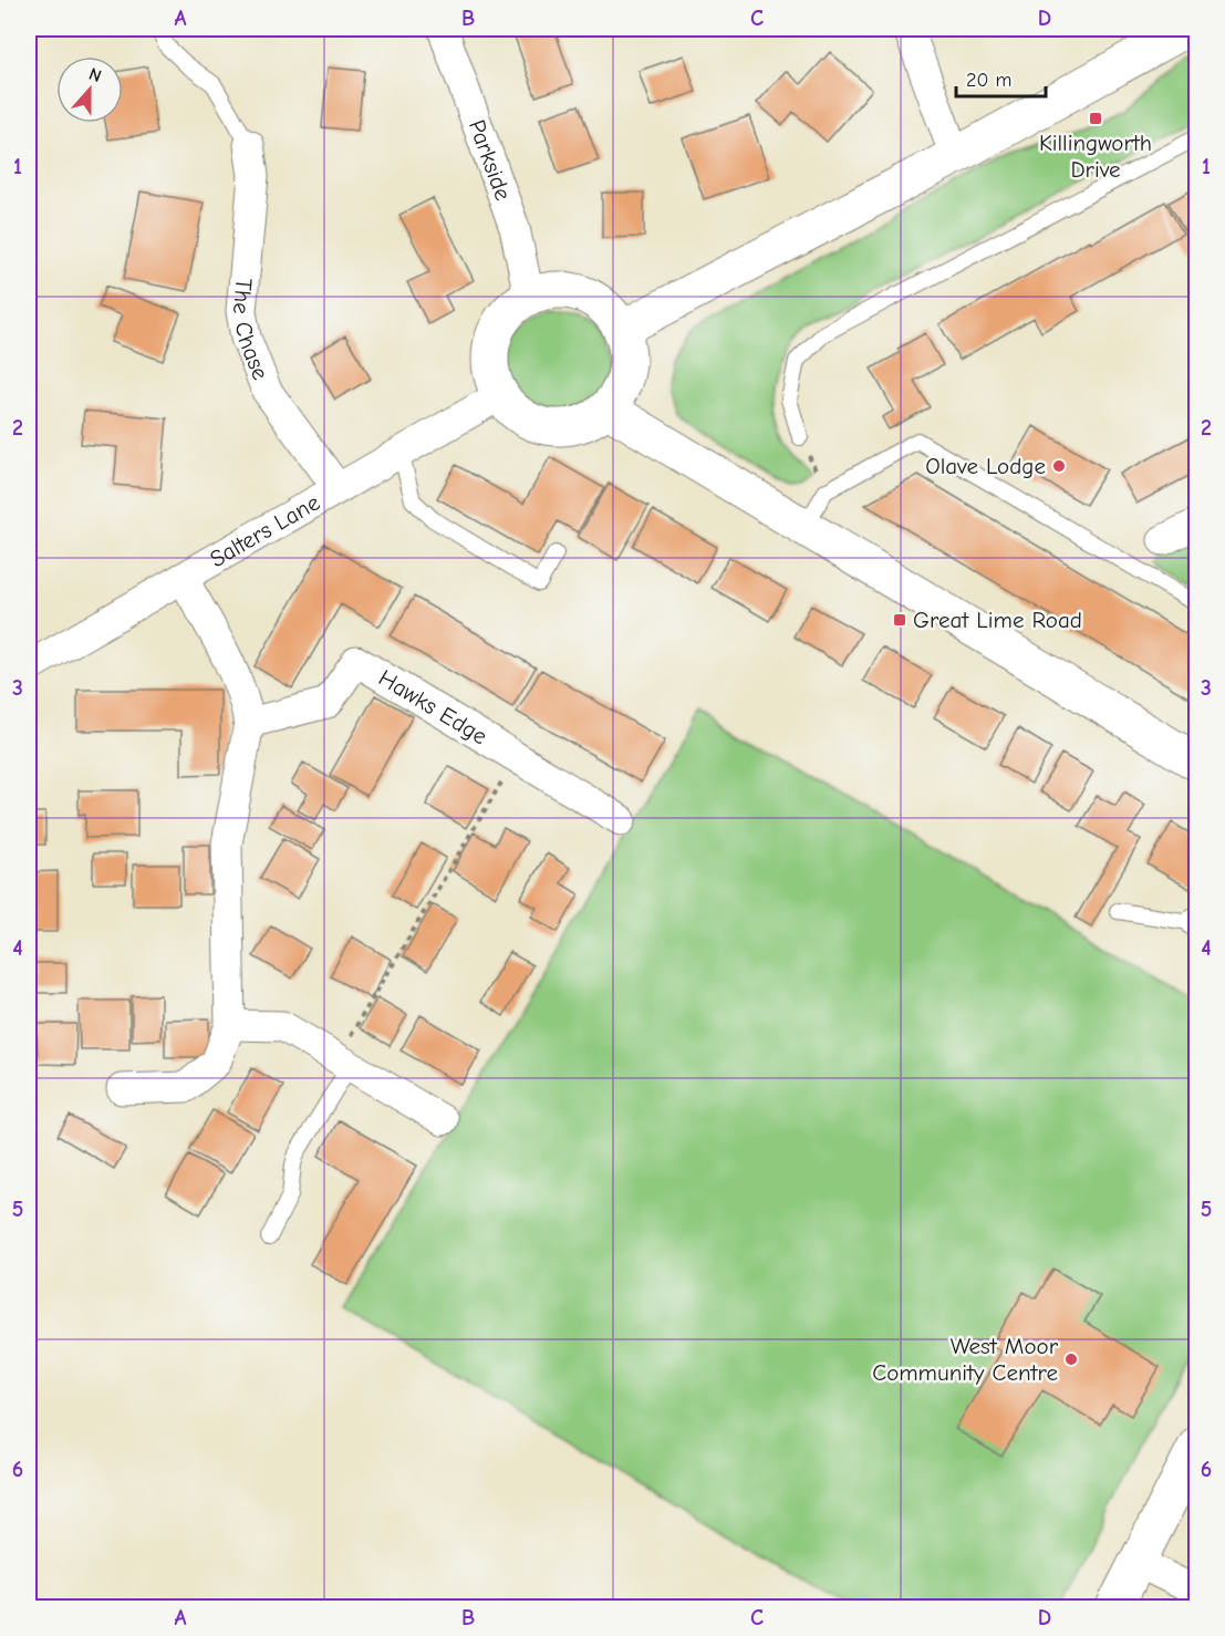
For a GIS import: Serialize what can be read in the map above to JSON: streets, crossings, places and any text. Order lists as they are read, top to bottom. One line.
{"streets":{"street":["Parkside","The Chase","Salters Lane","Hawks Edge"]},"crossings":[["Parkside","Salters Lane"],["The Chase","Salters Lane"]],"places":{"transit":["Killingworth Drive","Great Lime Road"],"other":["Olave Lodge","West Moor Community Centre"]},"scale_bar":"20 m","north":"top","grid":{"columns":["A","B","C","D"],"rows":["1","2","3","4","5","6"]}}
